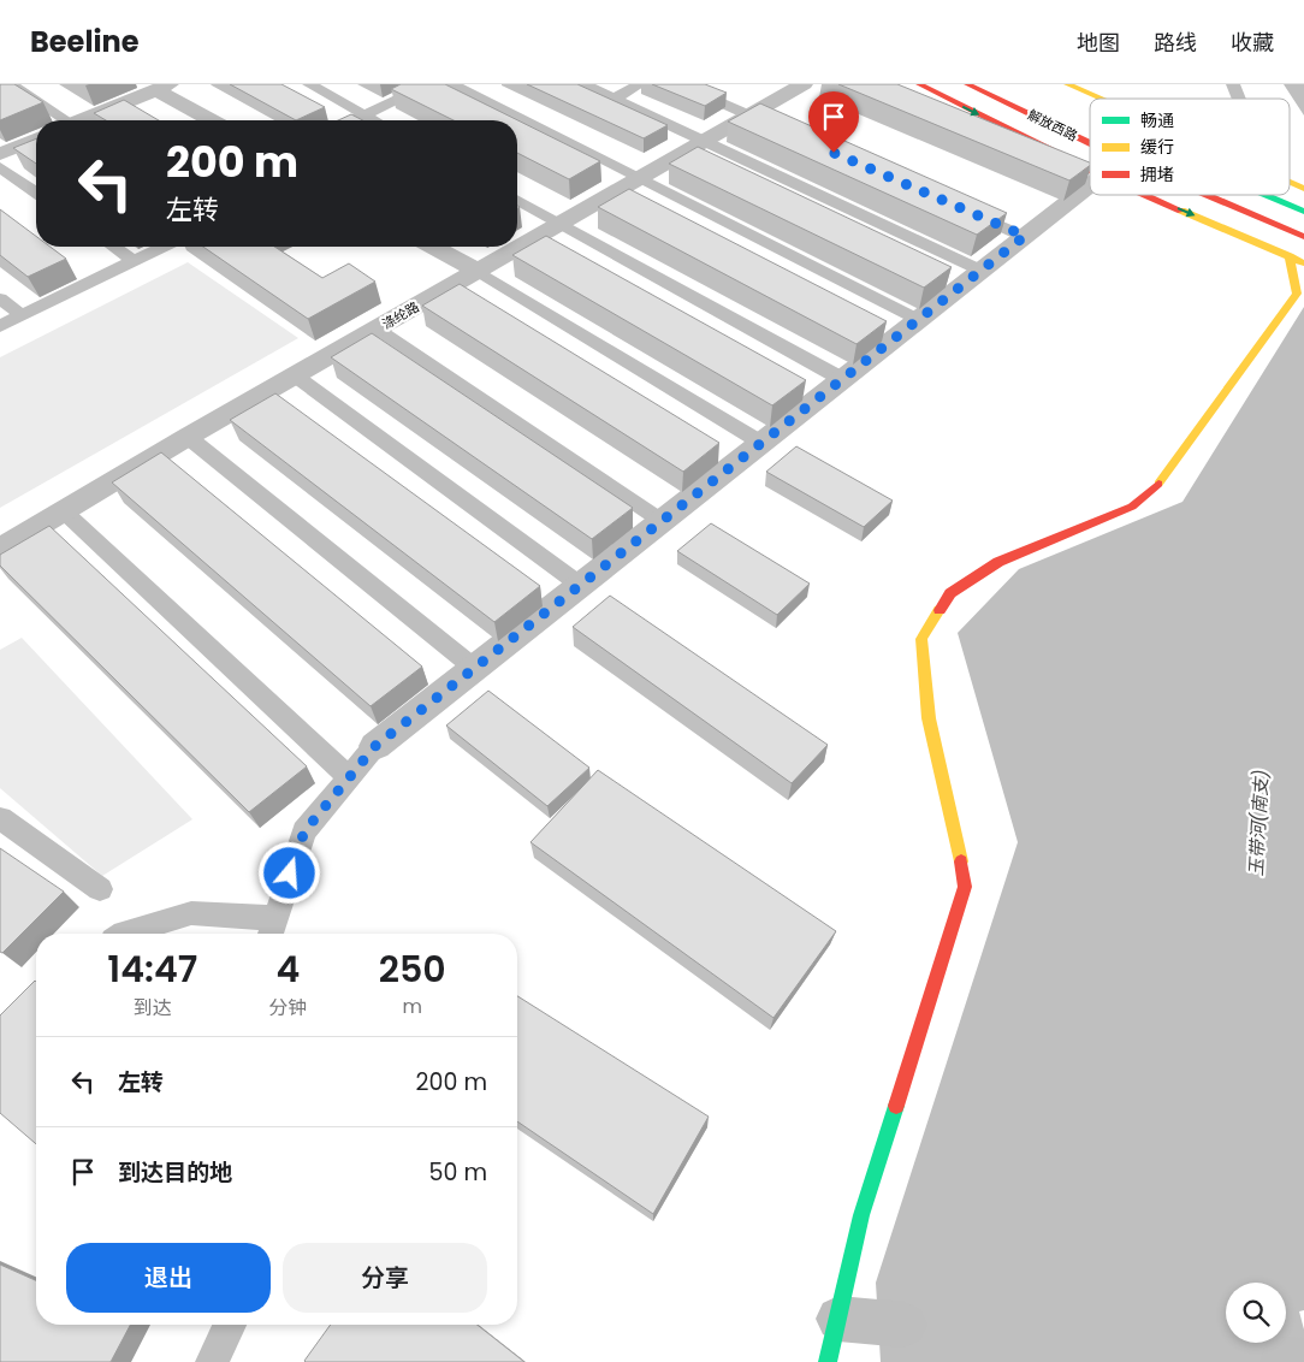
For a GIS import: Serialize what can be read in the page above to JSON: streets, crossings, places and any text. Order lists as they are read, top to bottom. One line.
{"streets":{"main road":["解放西路"],"street":["涤纶路"]},"water":["玉带河(南支)"],"legend":["畅通","缓行","拥堵"],"page":{"header":"Beeline","nav":["地图","路线","收藏"],"turn":["200 m","左转"],"eta":["14:47","到达","4","分钟","250","m"],"list":[{"name":"左转","value":"200 m"},{"name":"到达目的地","value":"50 m"}],"buttons":["退出","分享"]}}
